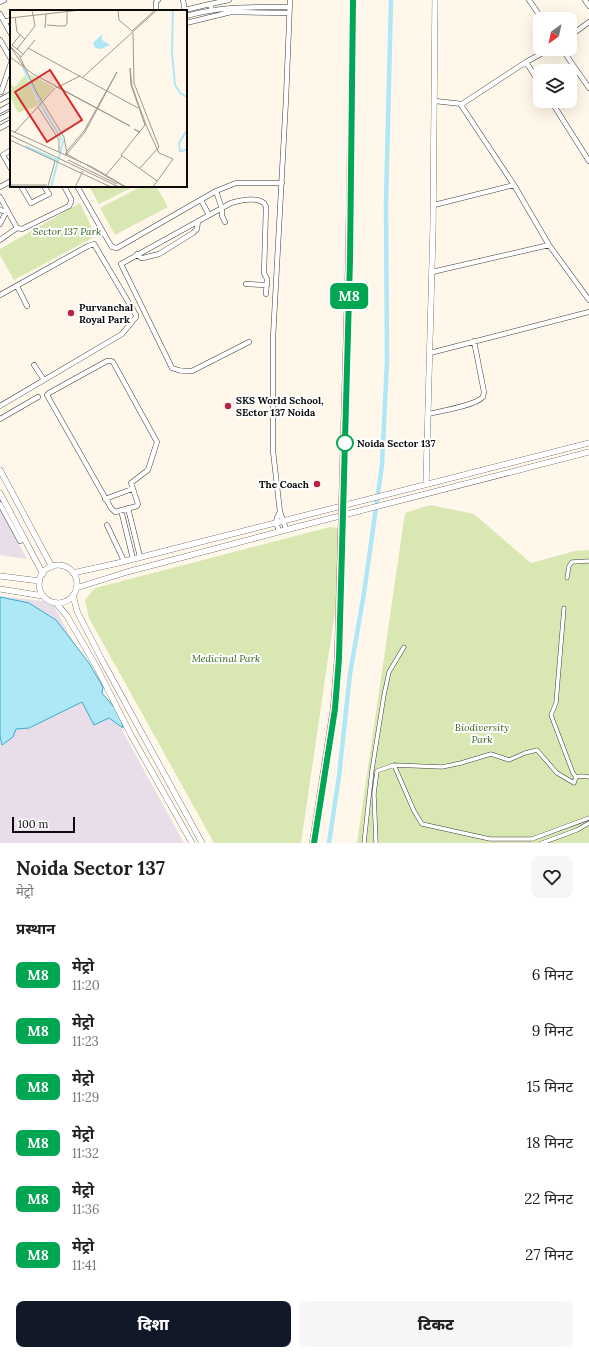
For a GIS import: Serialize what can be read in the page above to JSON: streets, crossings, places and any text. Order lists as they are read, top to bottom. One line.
{"parks":["Sector 137 Park","Medicinal Park","Biodiversity Park"],"places":["Purvanchal Royal Park","SKS World School, SEctor 137 Noida","Noida Sector 137","The Coach"],"lines":["metro line M8"],"scale_bar":"100 m","north":"bottom left","page":{"on_map":"M8","scale":"100 m","heading":[["Noida Sector 137","मेट्रो"],"प्रस्थान"],"list":[{"mark":"M8","name":"मेट्रो","note":"11:20","value":"6 मिनट"},{"mark":"M8","name":"मेट्रो","note":"11:23","value":"9 मिनट"},{"mark":"M8","name":"मेट्रो","note":"11:29","value":"15 मिनट"},{"mark":"M8","name":"मेट्रो","note":"11:32","value":"18 मिनट"},{"mark":"M8","name":"मेट्रो","note":"11:36","value":"22 मिनट"},{"mark":"M8","name":"मेट्रो","note":"11:41","value":"27 मिनट"}],"buttons":["दिशा","टिकट"]}}
